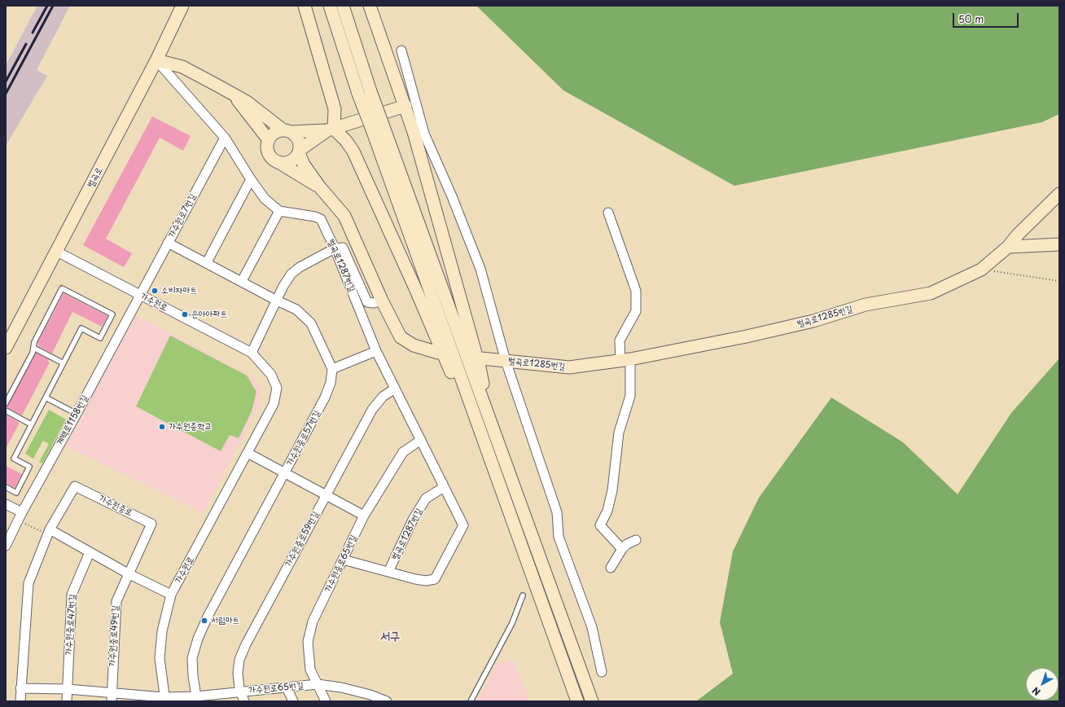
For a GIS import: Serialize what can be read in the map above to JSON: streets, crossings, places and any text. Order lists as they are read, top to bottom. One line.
{"streets":{"main road":["벌곡로","벌곡로1285번길"],"street":["가수원로7번길","벌곡로1287번길","가수원로","계백로1158번길","가수원중로57번길","가수원중로","가수원중로59번길","가수원중로65번길","가수원중로47번길","가수원중로49번길","가수원로65번길"]},"crossings":[["벌곡로","가수원로"],["가수원로7번길","가수원로"],["가수원로7번길","계백로1158번길"],["벌곡로1287번길","가수원중로59번길"],["벌곡로1287번길","가수원중로65번길"],["가수원로","계백로1158번길"],["가수원로","가수원로65번길"],["가수원중로57번길","가수원로65번길"],["가수원중로","가수원중로49번길"],["가수원중로59번길","가수원로65번길"],["가수원중로65번길","가수원로65번길"]],"districts":["서구"],"places":["소비자마트","은아아파트","가수원중학교","서림마트"],"scale_bar":"50 m","north":"bottom left"}
